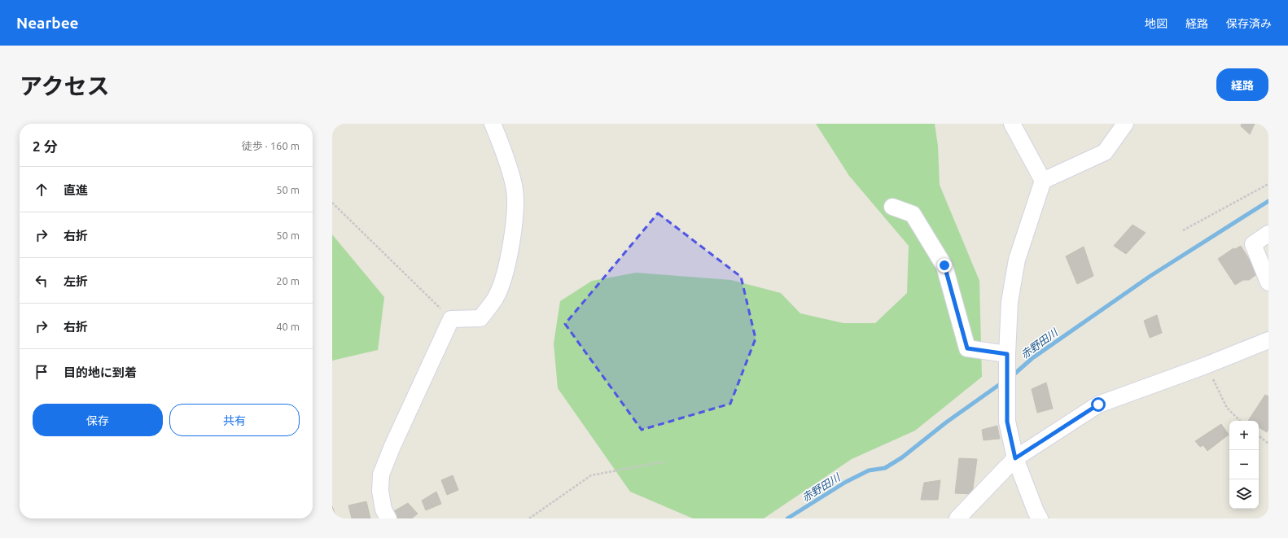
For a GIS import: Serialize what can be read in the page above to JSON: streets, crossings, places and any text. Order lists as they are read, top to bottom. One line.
{"water":["赤野田川"],"page":{"header":"Nearbee","nav":["地図","経路","保存済み"],"title":"アクセス","buttons":["経路",["保存","共有"]],"heading":["2 分","徒歩 · 160 m"],"list":[["直進","50 m"],["右折","50 m"],["左折","20 m"],["右折","40 m"],"目的地に到着"],"map_buttons":["+","−"]}}
